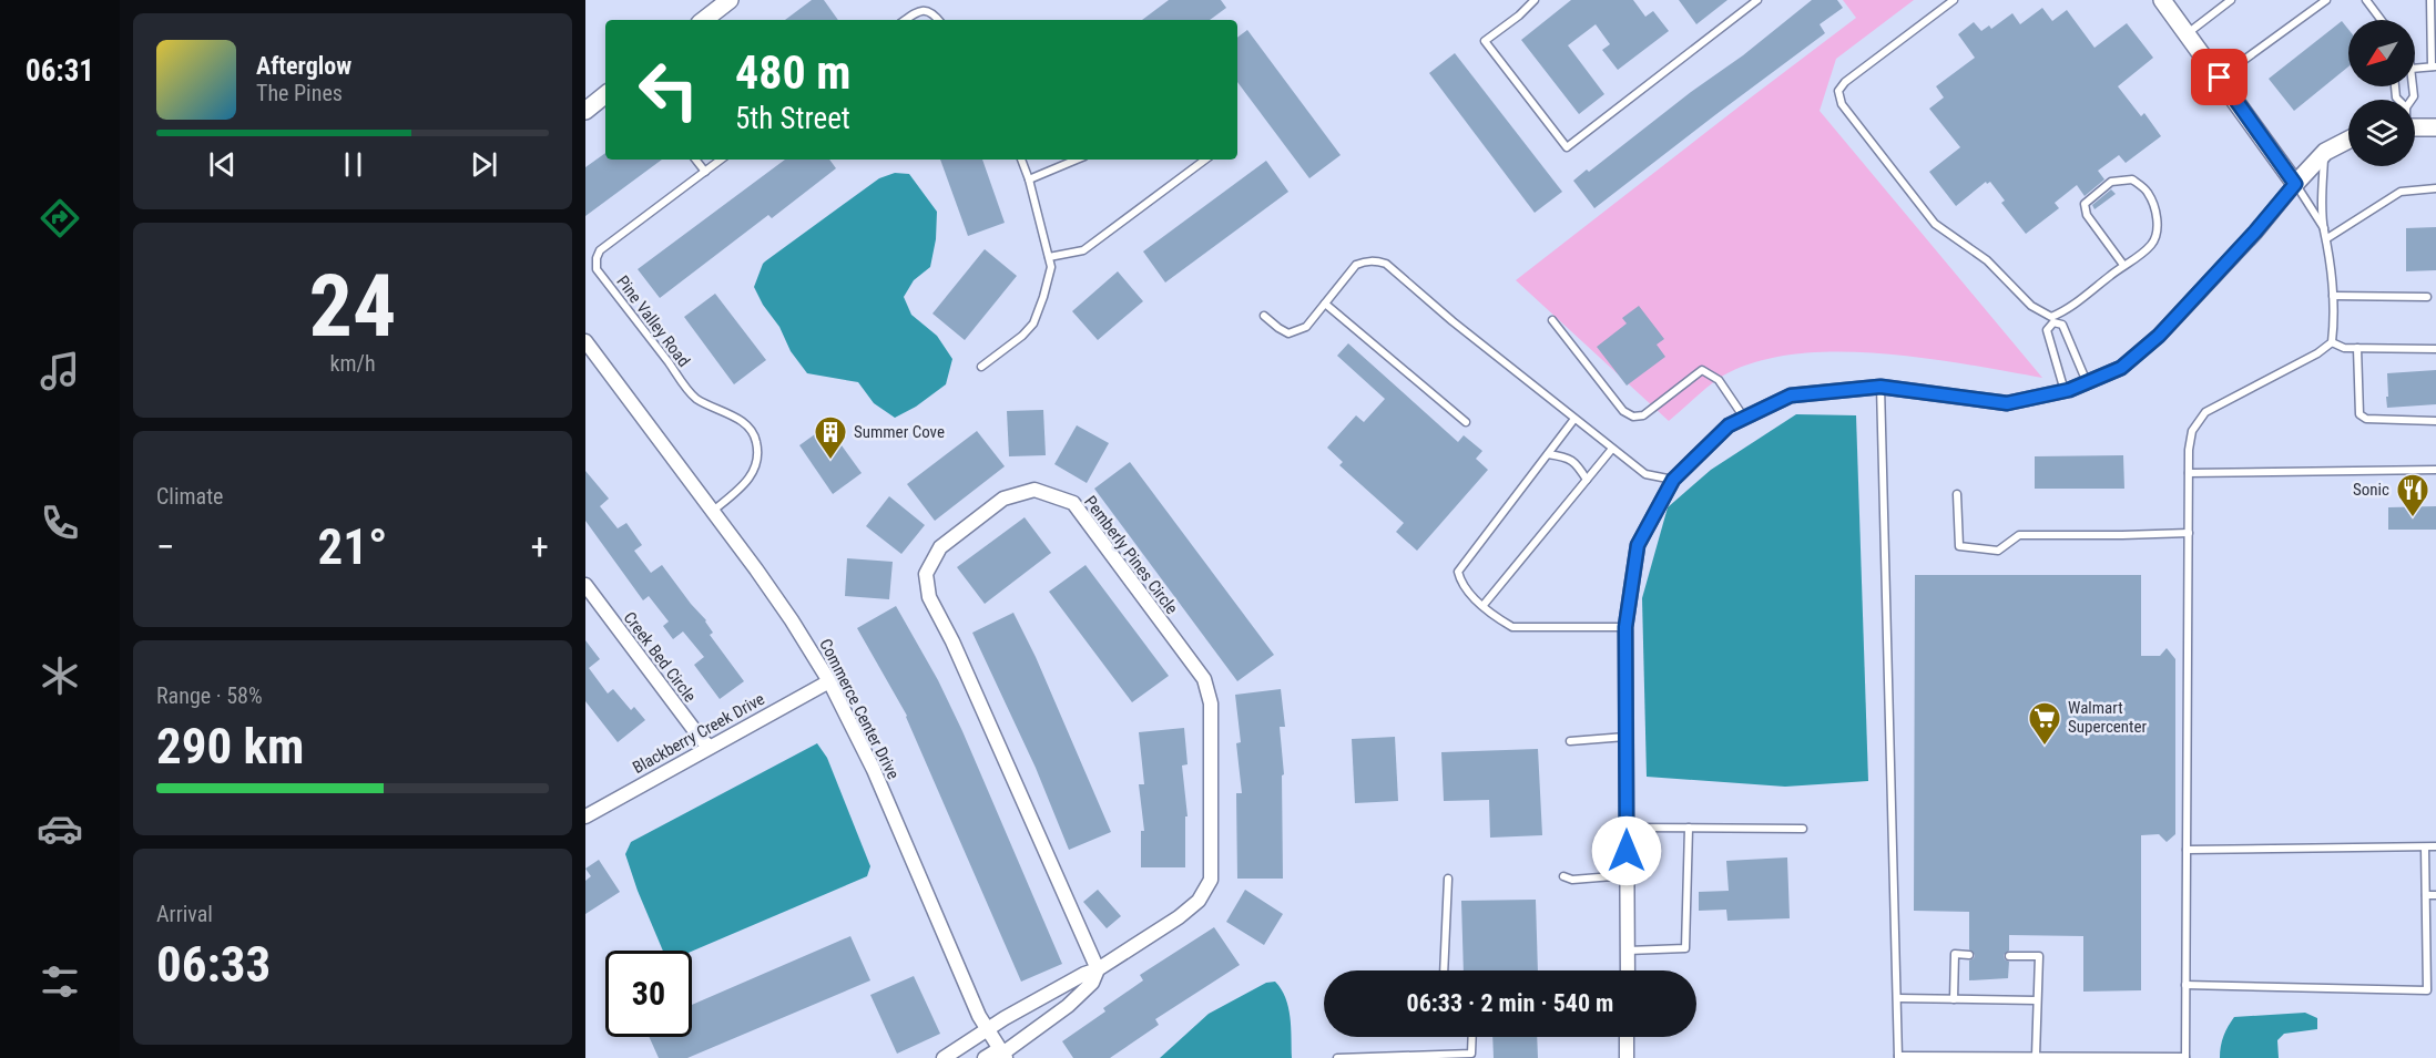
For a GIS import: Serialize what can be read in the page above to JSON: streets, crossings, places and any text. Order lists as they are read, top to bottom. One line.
{"streets":{"street":["Pemberly Pines Circle","Creek Bed Circle","Commerce Center Drive","Blackberry Creek Drive"],"lane":["Pine Valley Road"]},"crossings":[["Pine Valley Road","Commerce Center Drive"],["Pemberly Pines Circle","Commerce Center Drive"],["Creek Bed Circle","Blackberry Creek Drive"],["Commerce Center Drive","Blackberry Creek Drive"]],"places":{"building":["Summer Cove"],"restaurant":["Sonic"],"supermarket":["Walmart Supercenter"]},"north":"bottom left","page":{"tabs":"06:31","turn":["480 m","5th Street"],"song":["Afterglow","The Pines"],"tile":[["24","km/h"],"Climate",["Range · 58%","290 km"],["Arrival","06:33"]],"heat":["−","21°","+"],"limit":"30","trip":"06:33 · 2 min · 540 m"}}
